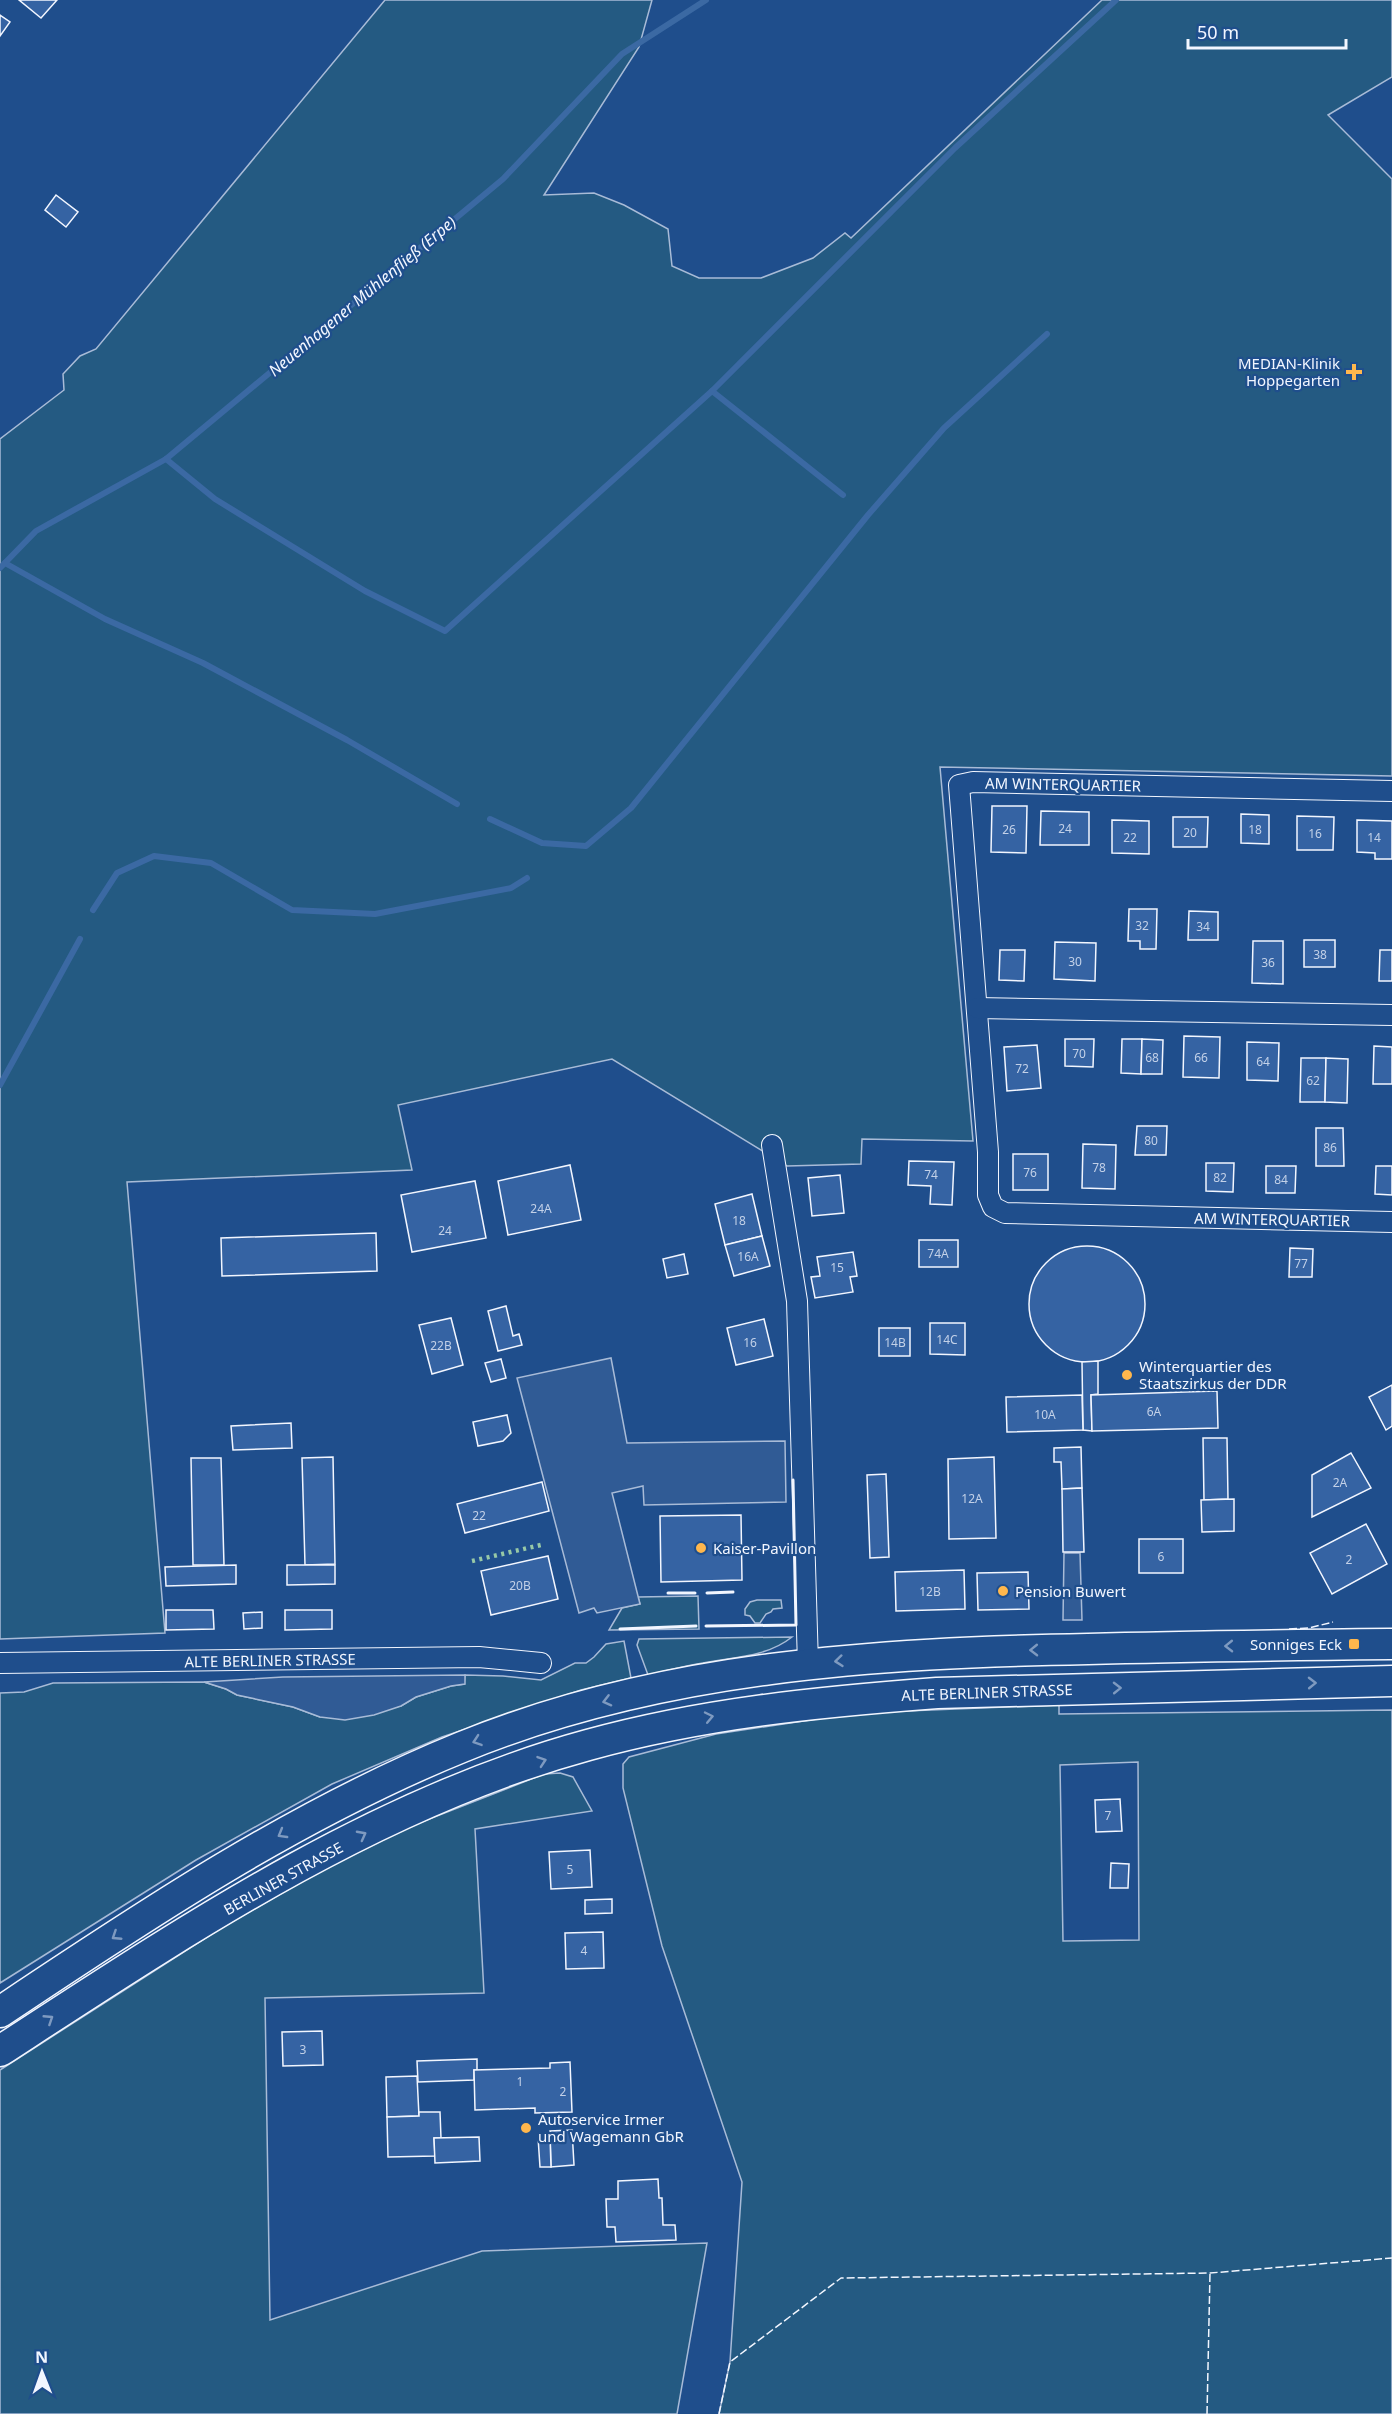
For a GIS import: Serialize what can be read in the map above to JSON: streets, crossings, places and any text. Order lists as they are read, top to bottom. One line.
{"streets":{"main road":["ALTE BERLINER STRASSE","BERLINER STRASSE"],"street":["AM WINTERQUARTIER"]},"crossings":[["ALTE BERLINER STRASSE","BERLINER STRASSE"]],"one_way":["ALTE BERLINER STRASSE"],"water":["Neuenhagener Mühlenfließ (Erpe)"],"places":{"health":["MEDIAN-Klinik Hoppegarten"],"other":["Winterquartier des Staatszirkus der DDR","Kaiser-Pavillon","Pension Buwert","Autoservice Irmer und Wagemann GbR"],"transit":["Sonniges Eck"]},"house_numbers":["24","26","18","20","16","22","14","32","34","38","30","36","70","68","66","64","72","62","80","86","78","76","74","82","84","24A","18","24","74A","16A","77","15","14C","16","14B","22B","6A","10A","2A","12A","22","6","2","20B","12B","7","5","4","3","1","2"],"scale_bar":"50 m","north":"top"}
